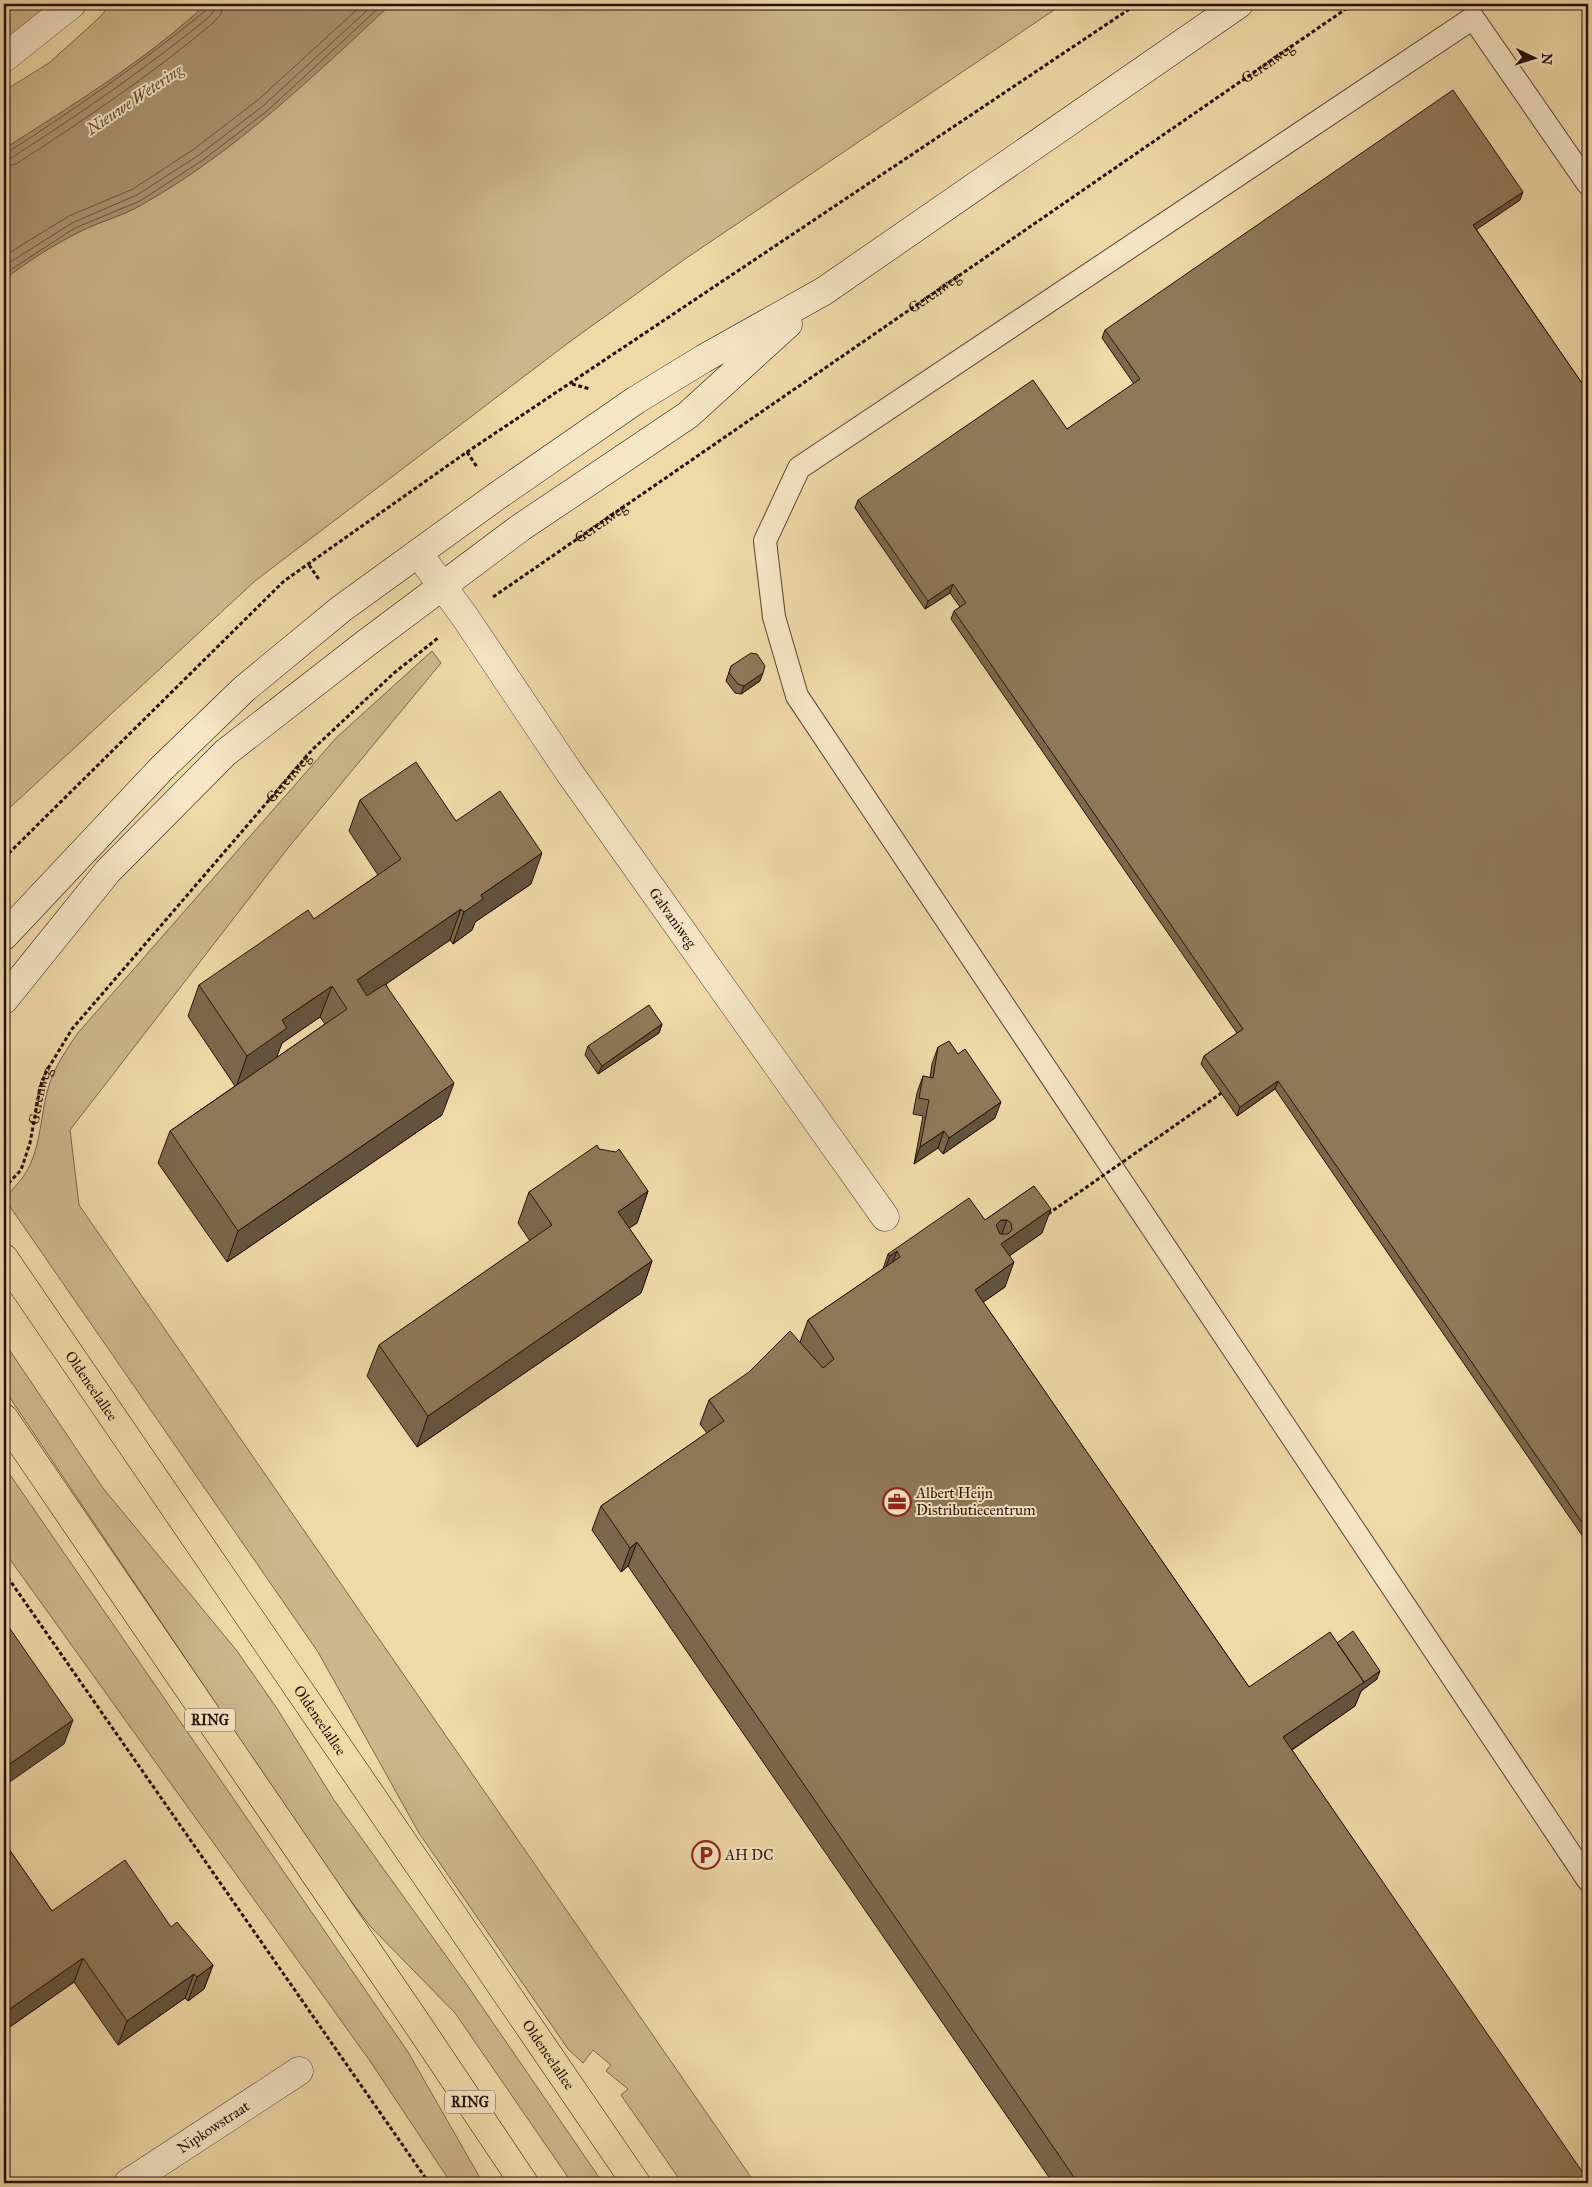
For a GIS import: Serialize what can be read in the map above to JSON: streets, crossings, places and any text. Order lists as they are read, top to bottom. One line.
{"streets":{"main road":["Galvaniweg","Oldeneelallee","RING","Nipkowstraat"],"path":["Gerenweg"]},"crossings":[["Gerenweg","Galvaniweg"]],"water":["Nieuwe Wetering"],"places":{"office":["Albert Heijn Distributiecentrum"],"parking":["AH DC"]},"north":"right"}
